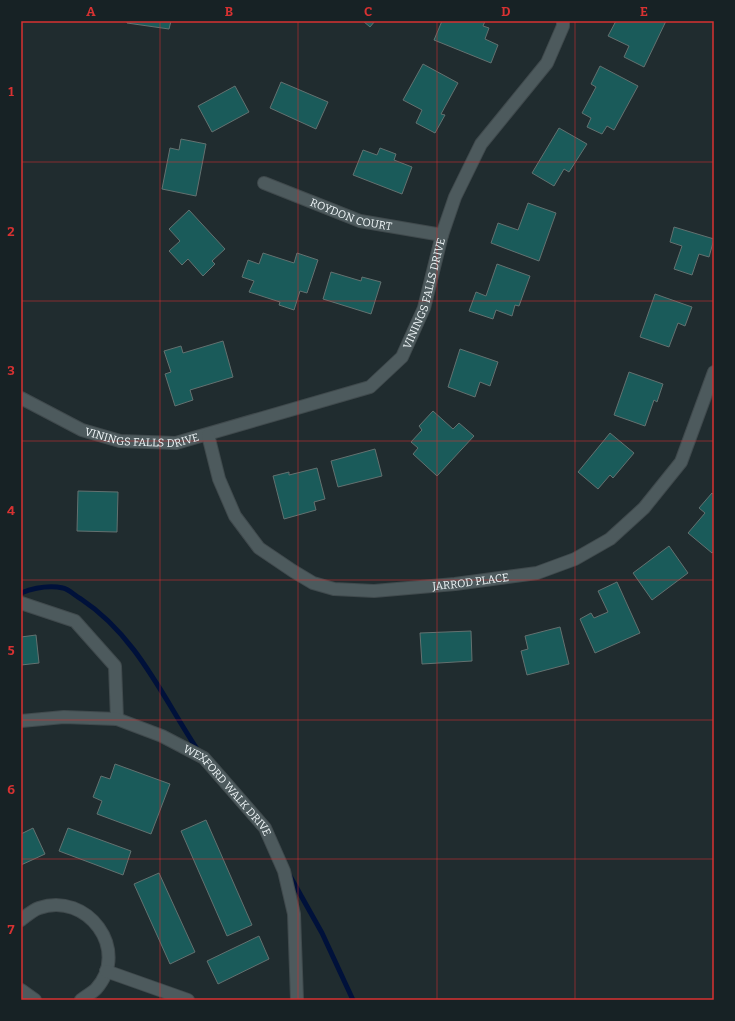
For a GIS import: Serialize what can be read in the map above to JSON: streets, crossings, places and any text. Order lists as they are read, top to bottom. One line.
{"streets":{"street":["ROYDON COURT","VININGS FALLS DRIVE","JARROD PLACE","WEXFORD WALK DRIVE"]},"crossings":[["ROYDON COURT","VININGS FALLS DRIVE"],["VININGS FALLS DRIVE","JARROD PLACE"]],"grid":{"columns":["A","B","C","D","E"],"rows":["1","2","3","4","5","6","7"]}}
